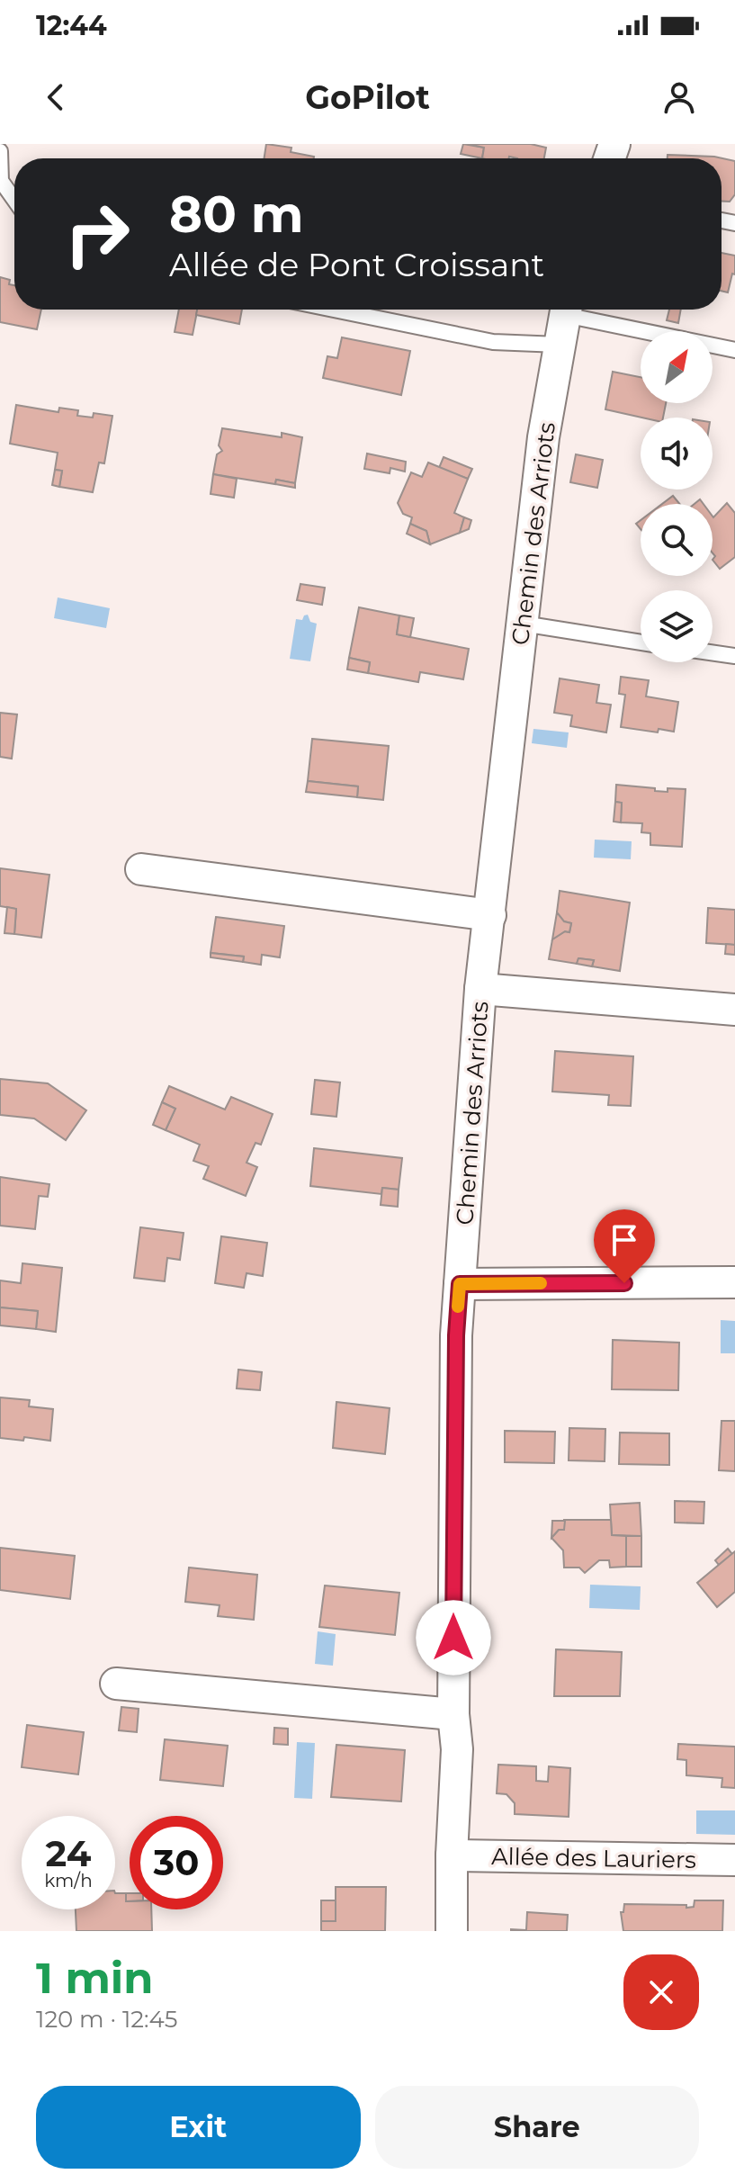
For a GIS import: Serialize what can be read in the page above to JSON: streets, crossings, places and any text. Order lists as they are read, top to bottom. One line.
{"streets":{"street":["Chemin des Arriots","Allée des Lauriers"]},"crossings":[["Chemin des Arriots","Allée des Lauriers"]],"north":"top right","page":{"status":"12:44","header":"GoPilot","turn":["80 m","Allée de Pont Croissant"],"speed":"24 km/h","limit":"30","heading":["1 min","120 m · 12:45"],"buttons":["Exit","Share"]}}
